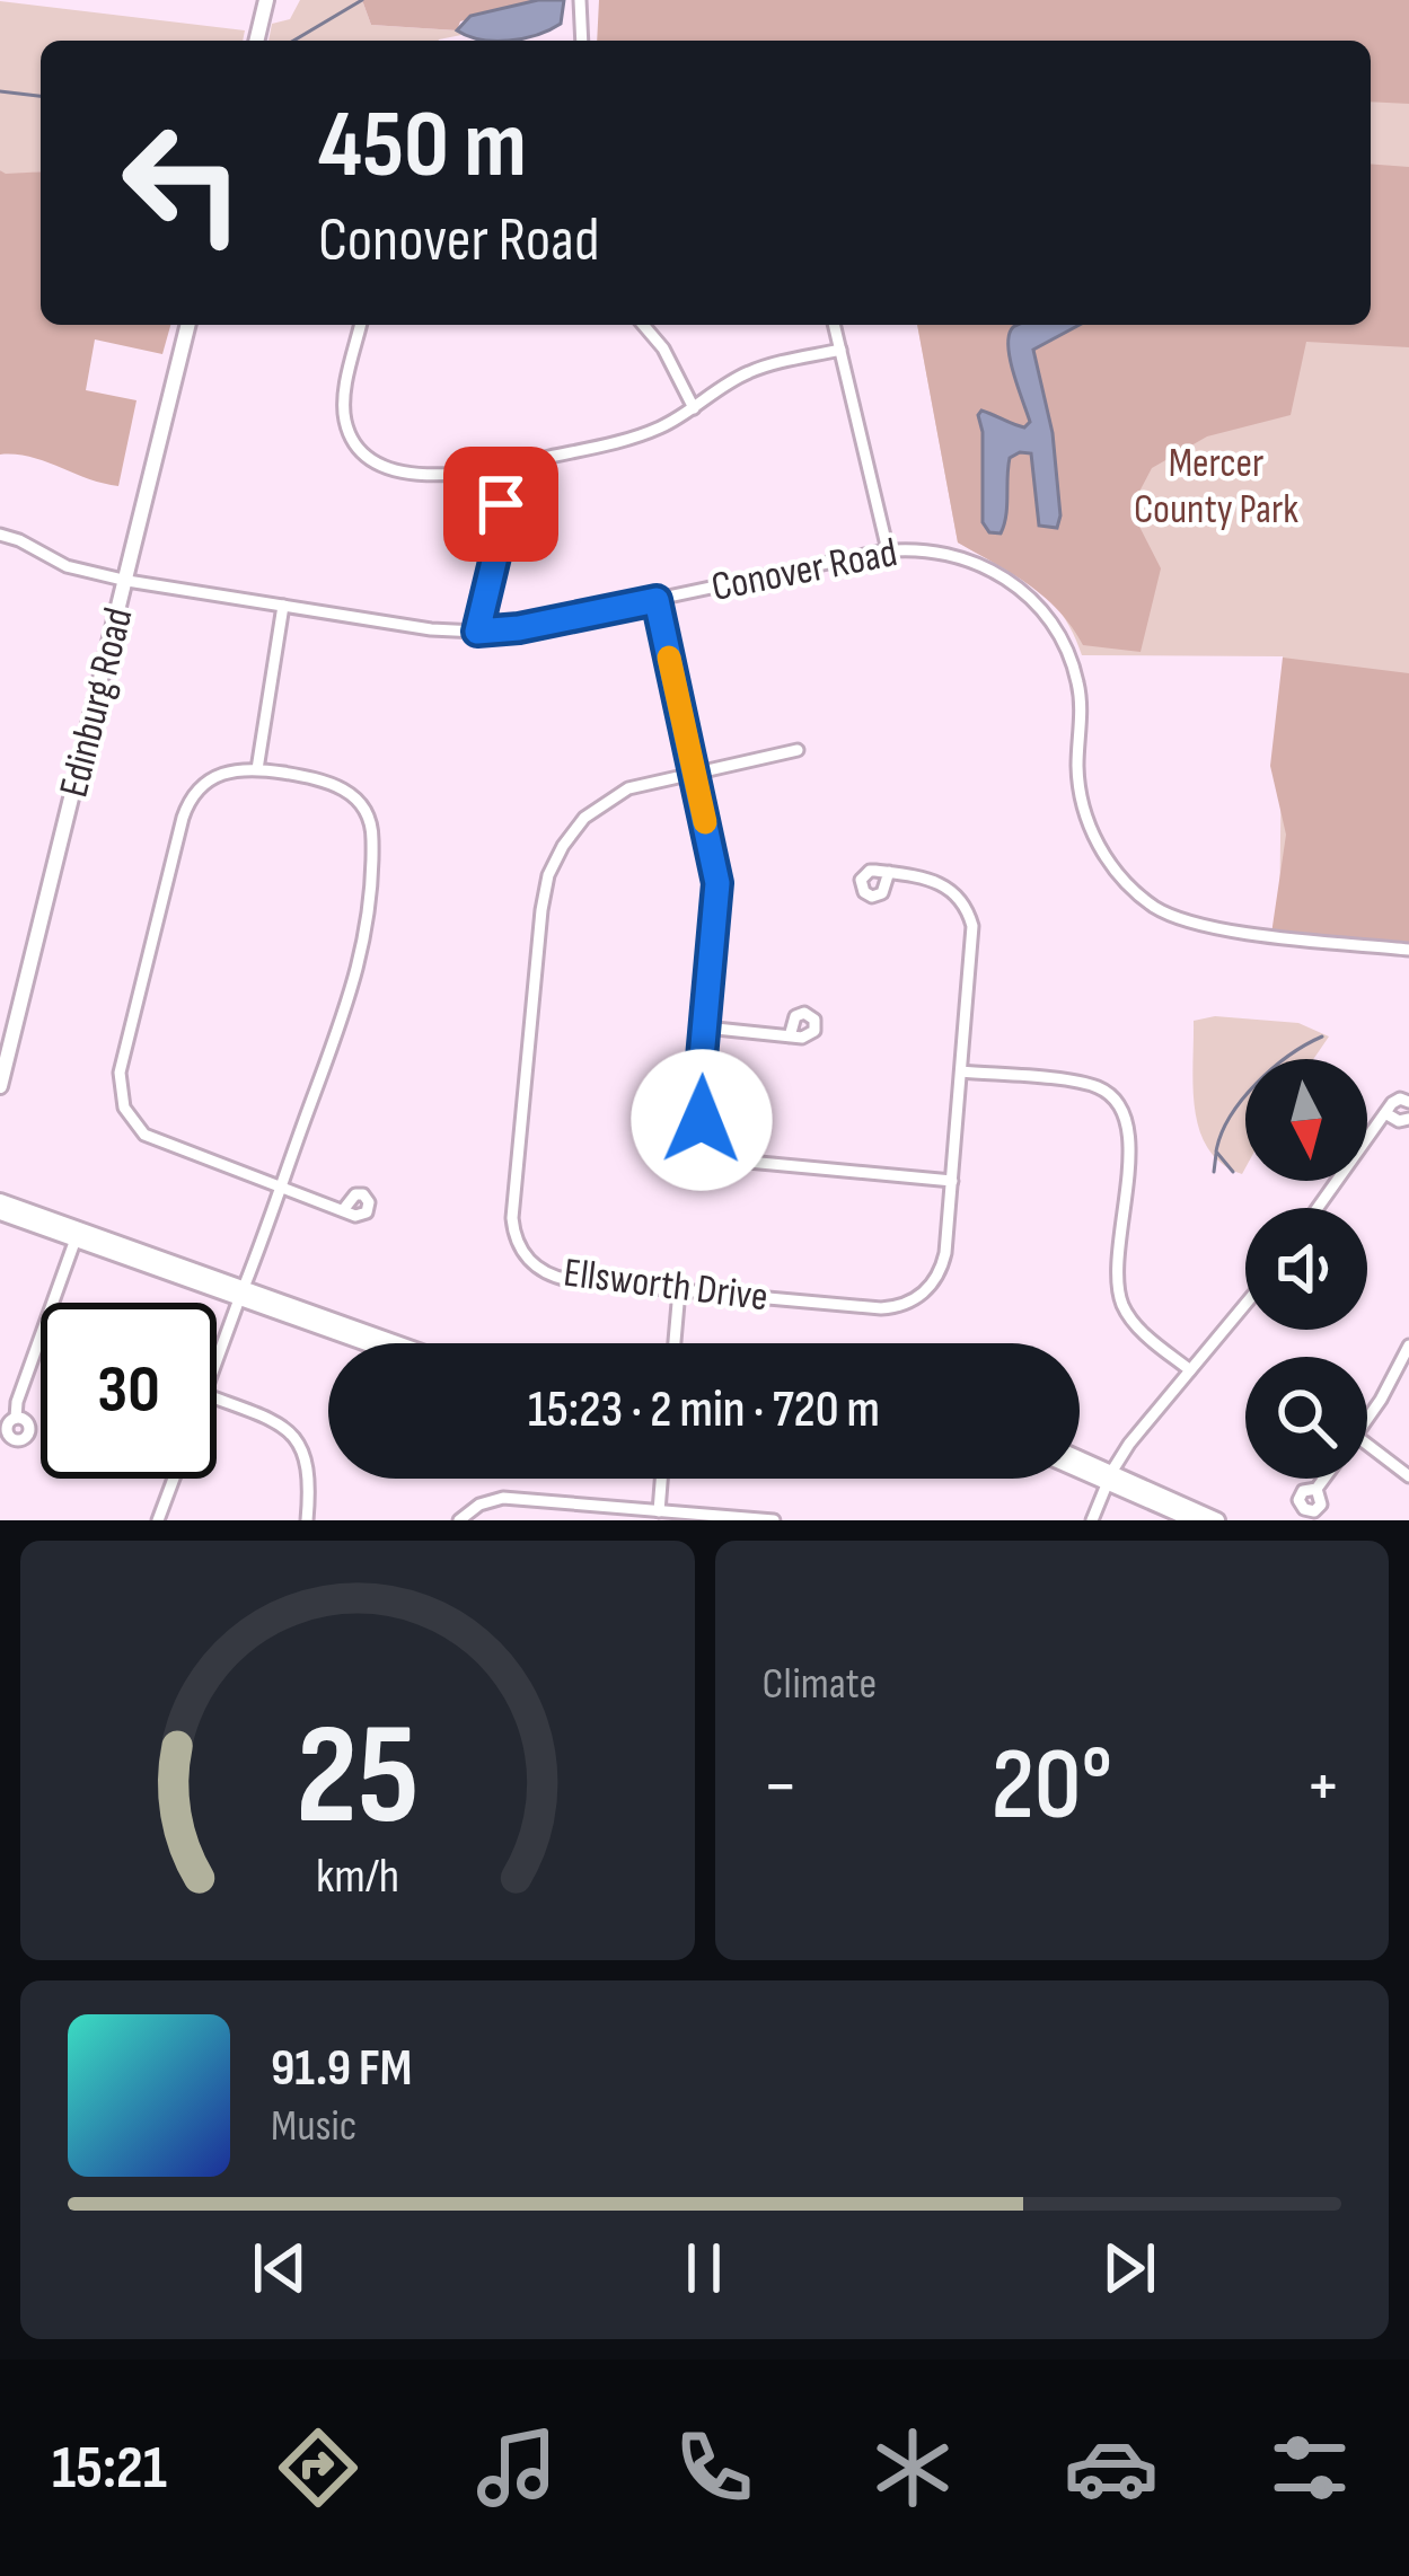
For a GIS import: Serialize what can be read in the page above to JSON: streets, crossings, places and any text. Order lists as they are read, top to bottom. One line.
{"streets":{"main road":["Edinburg Road"],"street":["Conover Road","Ellsworth Drive"]},"crossings":[["Conover Road","Edinburg Road"]],"parks":["Mercer County Park"],"north":"bottom","page":{"turn":["450 m","Conover Road"],"limit":"30","trip":"15:23 · 2 min · 720 m","tile":"Climate","heat":["−","20°","+"],"song":["91.9 FM","Music"],"tabs":"15:21","gauge":["25","km/h"]}}
